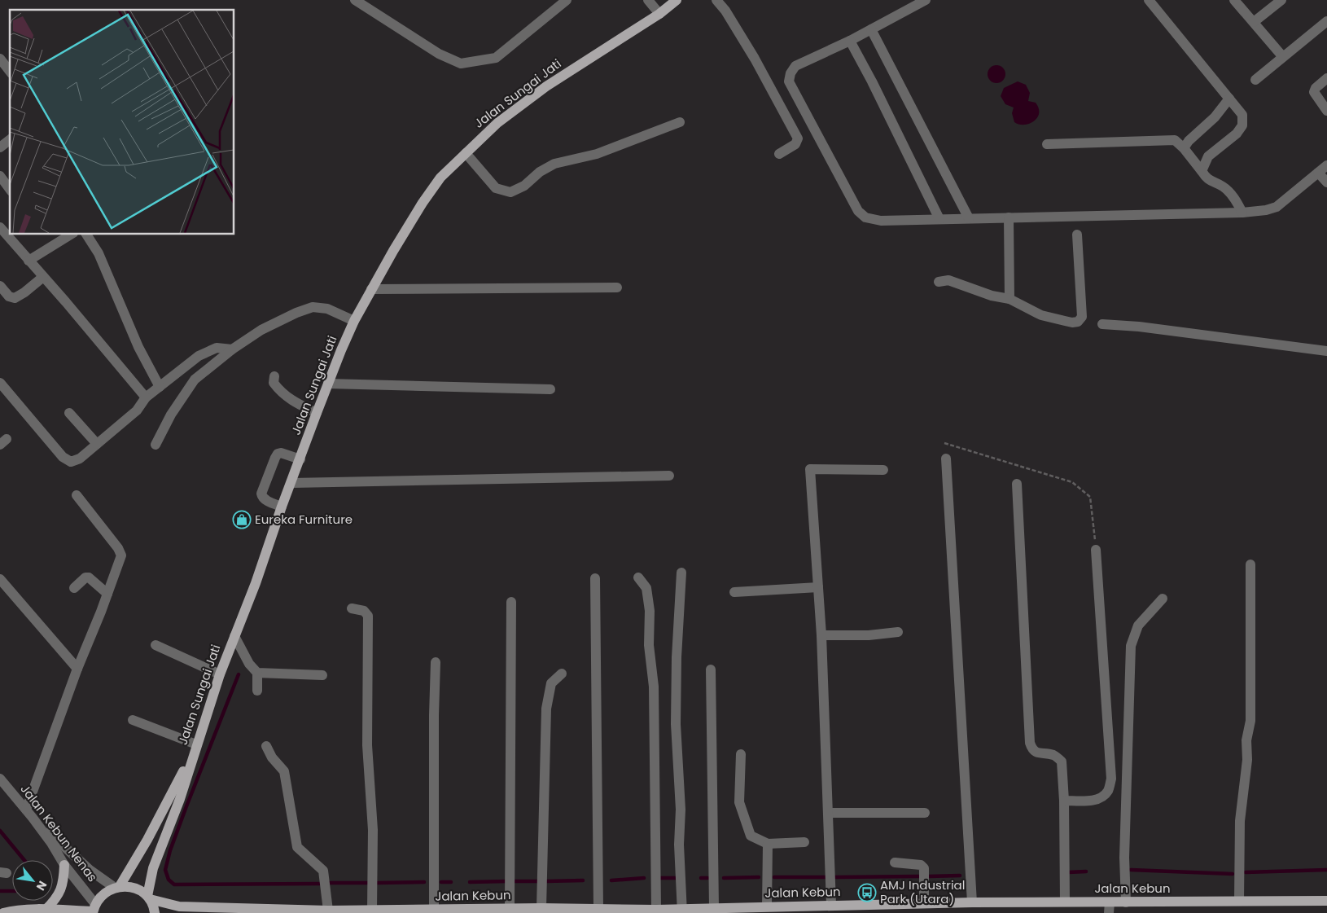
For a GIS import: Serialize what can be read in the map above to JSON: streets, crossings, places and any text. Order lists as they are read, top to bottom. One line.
{"streets":{"main road":["Jalan Sungai Jati","Jalan Kebun"],"street":["Jalan Kebun Nenas"]},"crossings":[["Jalan Sungai Jati","Jalan Kebun"]],"places":{"shop":["Eureka Furniture"],"bus stop":["AMJ Industrial Park (Utara)"]},"north":"bottom right"}
